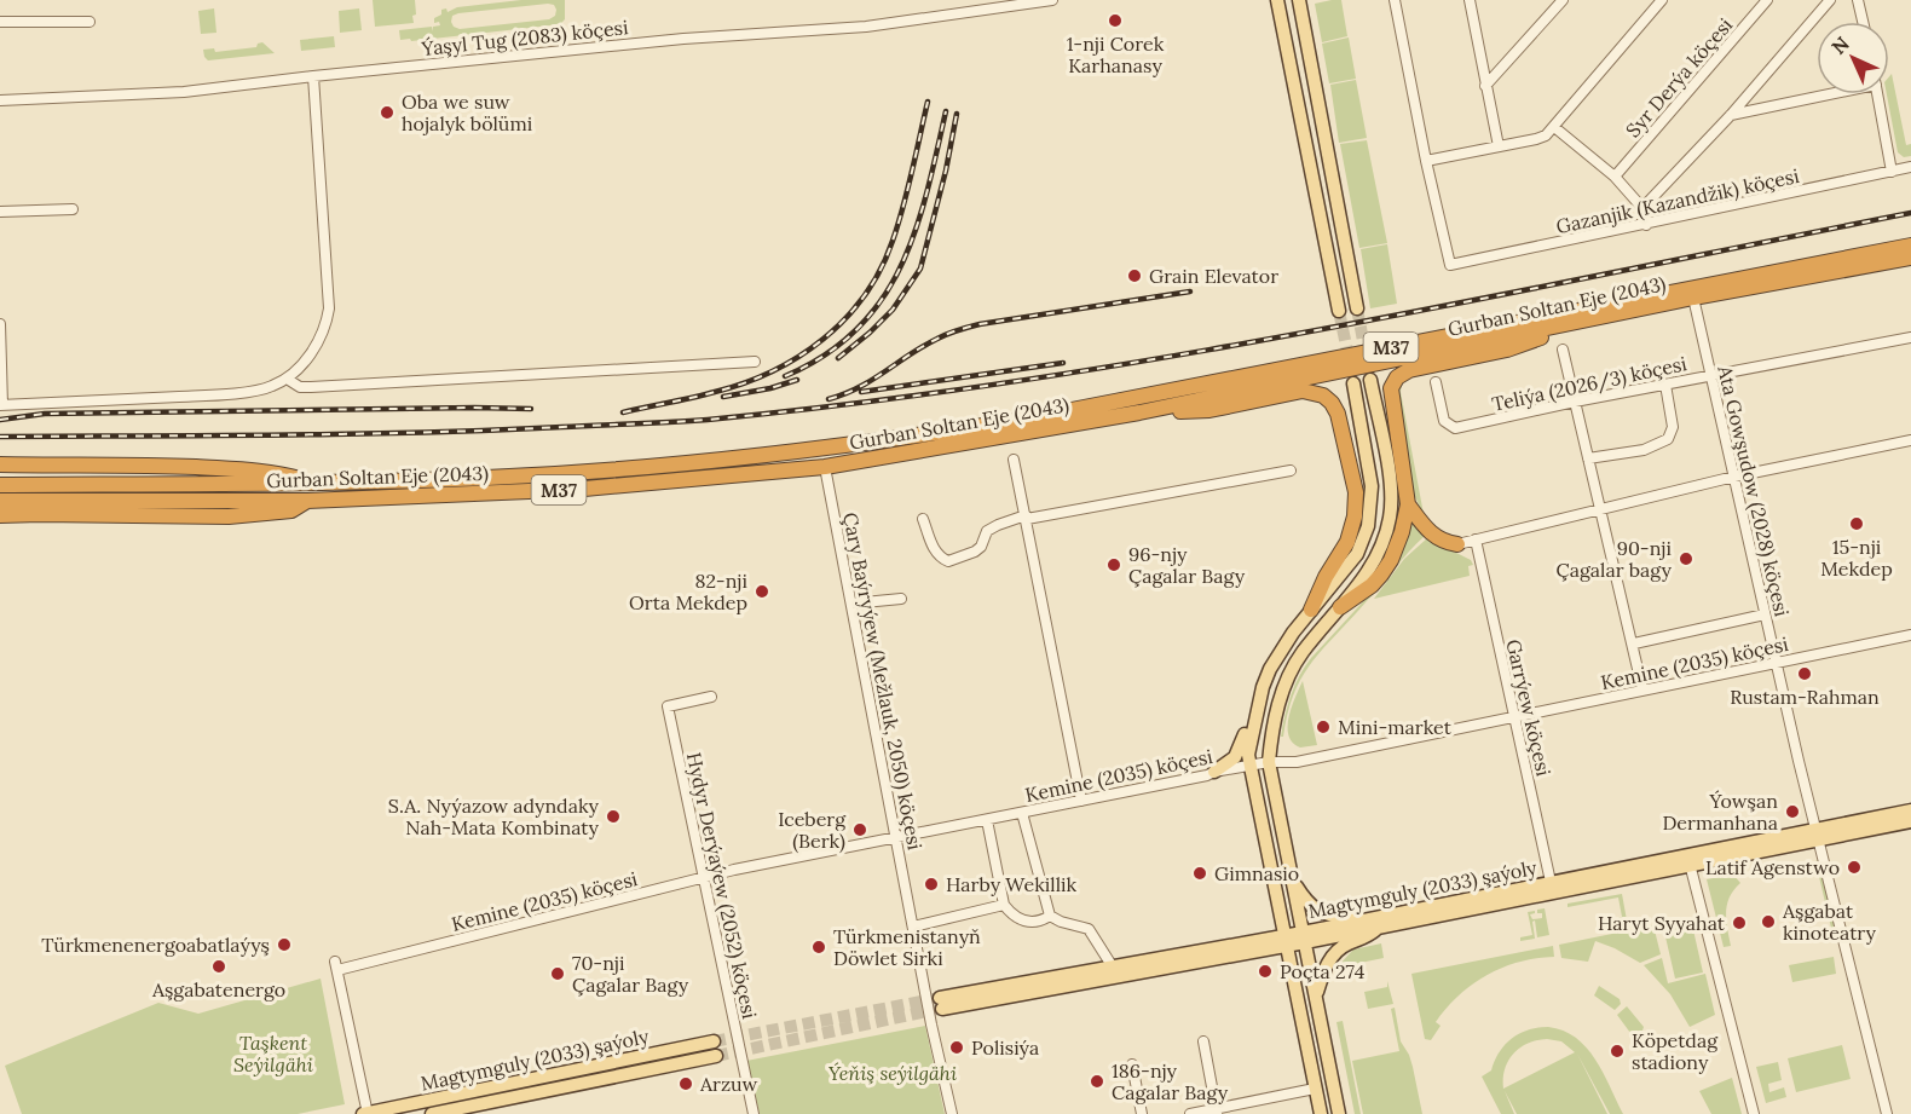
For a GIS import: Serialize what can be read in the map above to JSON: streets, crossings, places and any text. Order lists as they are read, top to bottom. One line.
{"streets":{"highway":["Gurban Soltan Eje (2043)","M37"],"main road":["Magtymguly (2033) şaýoly"],"street":["Ýaşyl Tug (2083) köçesi","Syr Derýa köçesi","Gazanjik (Kazandžik) köçesi","Teliýa (2026/3) köçesi","Ata Gowşudow (2028) köçesi","Kemine (2035) köçesi","Çary Baýryýew (Mežlauk, 2050) köçesi","Garrýew köçesi","Hydyr Derýaýew (2052) köçesi"]},"crossings":[["Gurban Soltan Eje (2043)","Ata Gowşudow (2028) köçesi"],["Gurban Soltan Eje (2043)","Çary Baýryýew (Mežlauk, 2050) köçesi"],["Teliýa (2026/3) köçesi","Ata Gowşudow (2028) köçesi"],["Ata Gowşudow (2028) köçesi","Kemine (2035) köçesi"],["Ata Gowşudow (2028) köçesi","Magtymguly (2033) şaýoly"],["Kemine (2035) köçesi","Çary Baýryýew (Mežlauk, 2050) köçesi"],["Kemine (2035) köçesi","Garrýew köçesi"],["Kemine (2035) köçesi","Hydyr Derýaýew (2052) köçesi"],["Kemine (2035) köçesi","Magtymguly (2033) şaýoly"],["Garrýew köçesi","Magtymguly (2033) şaýoly"]],"parks":["Taşkent Seýilgähi","Ýeňiş seýilgähi"],"places":["1-nji Corek Karhanasy","Oba we suw hojalyk bölümi","Grain Elevator","15-nji Mekdep","90-nji Çagalar bagy","96-njy Çagalar Bagy","82-nji Orta Mekdep","Rustam-Rahman","Mini-market","Ýowşan Dermanhana","S.A. Nyýazow adyndaky Nah-Mata Kombinaty","Iceberg (Berk)","Latif Agenstwo","Gimnasio","Harby Wekillik","Aşgabat kinoteatry","Haryt Syyahat","Türkmenenergoabatlaýyş","Türkmenistanyň Döwlet Sirki","Aşgabatenergo","Poçta 274","70-nji Çagalar Bagy","Polisiýa","Köpetdag stadiony","186-njy Cagalar Bagy","Arzuw"],"north":"top left"}
